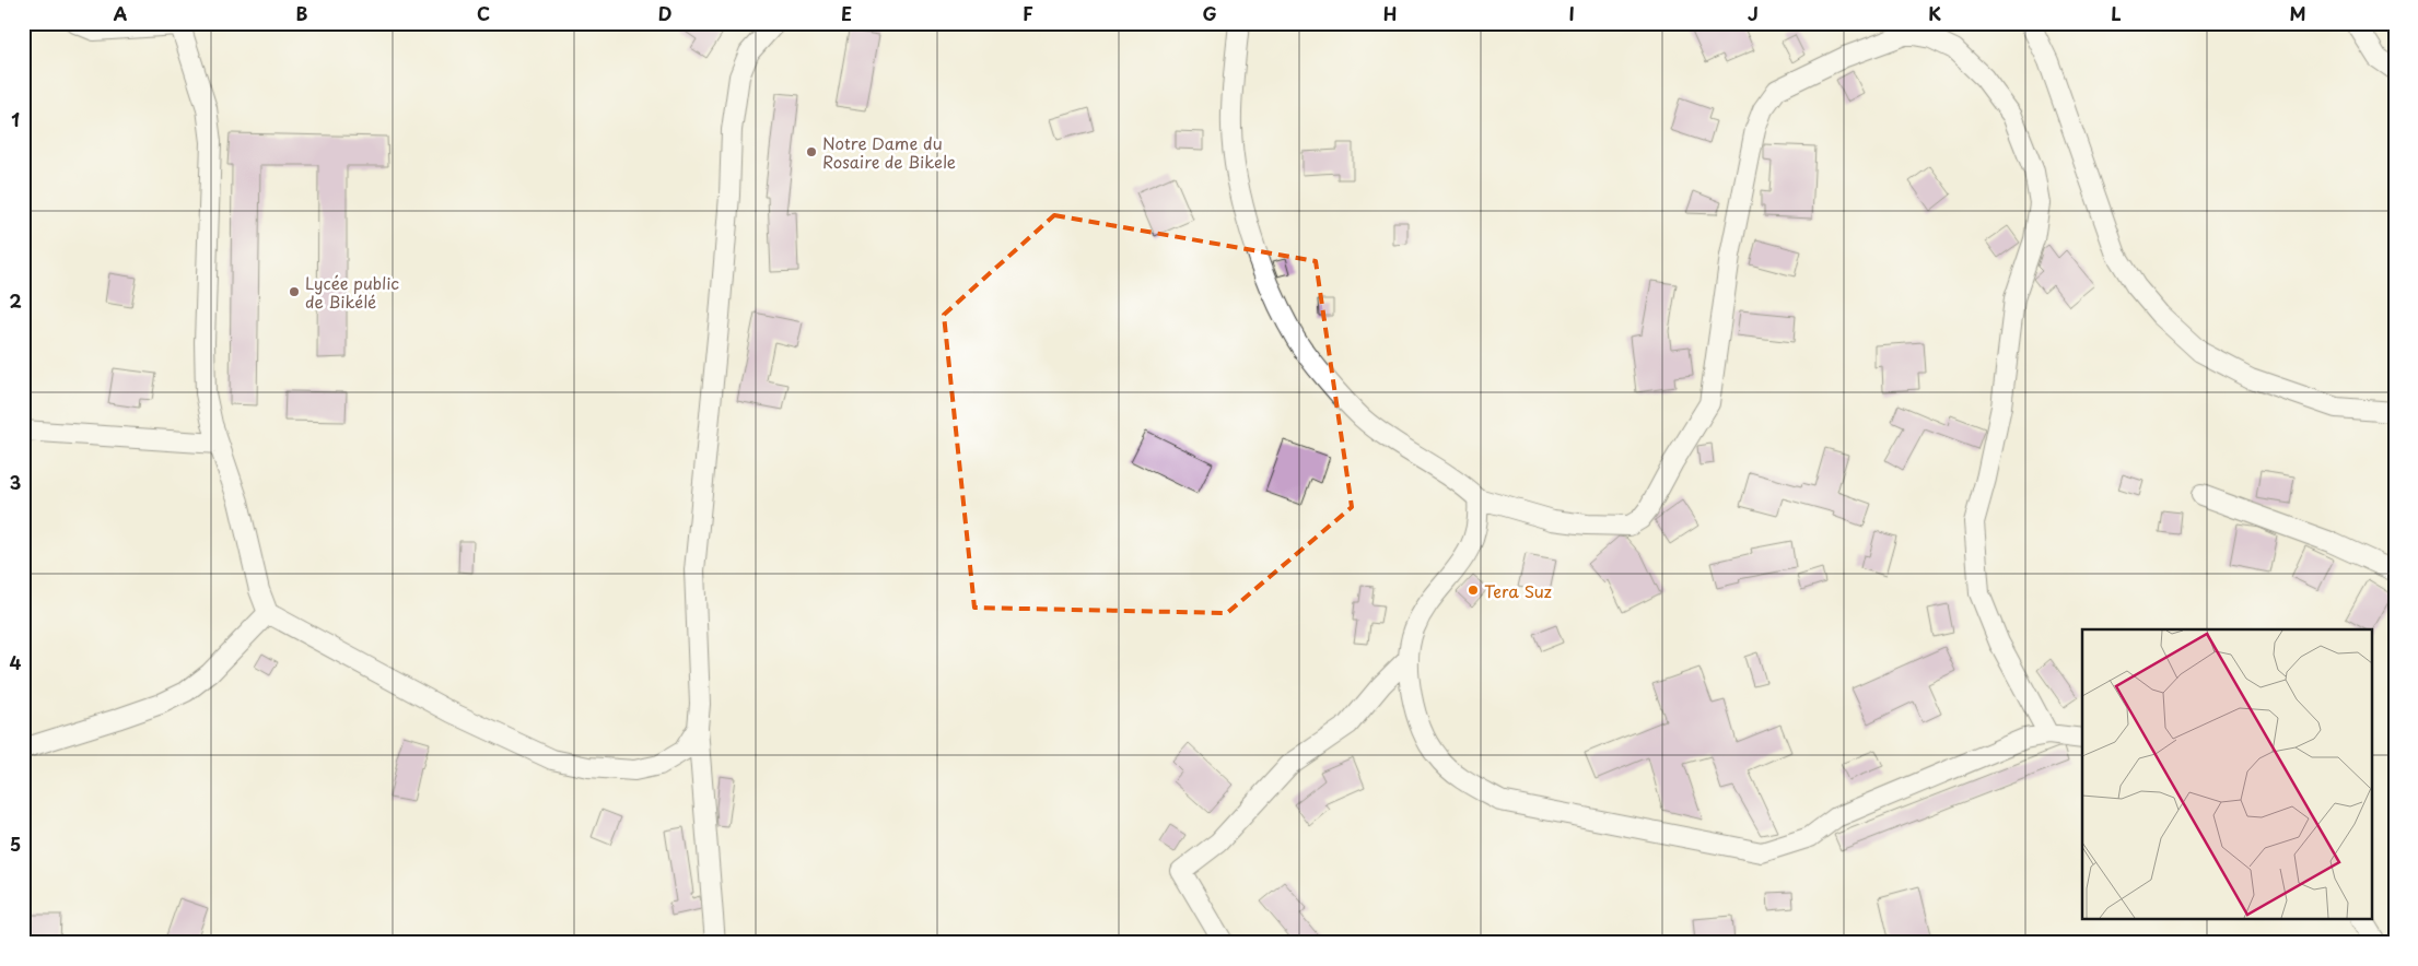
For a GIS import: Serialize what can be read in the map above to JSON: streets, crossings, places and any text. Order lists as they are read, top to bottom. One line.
{"places":["Notre Dame du Rosaire de Bikele","Lycée public de Bikélé","Tera Suz"],"grid":{"columns":["A","B","C","D","E","F","G","H","I","J","K","L","M"],"rows":["1","2","3","4","5"]}}
